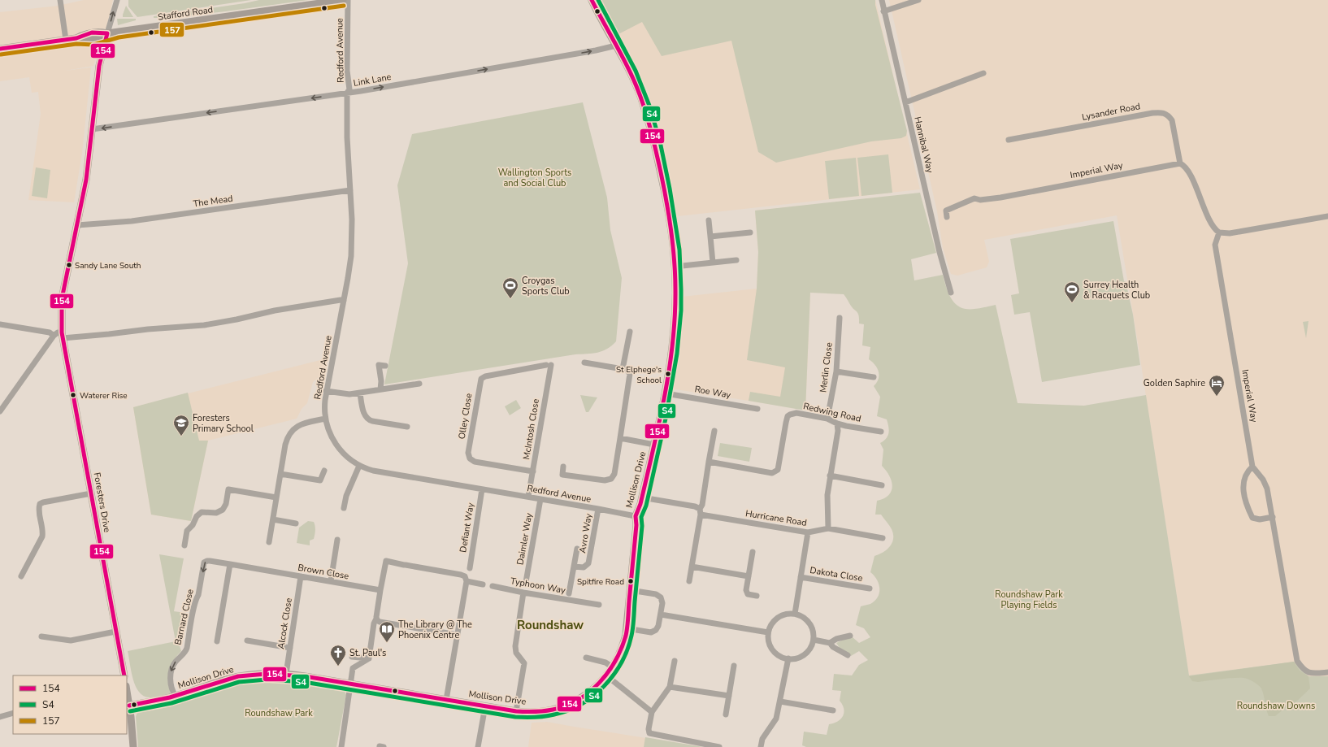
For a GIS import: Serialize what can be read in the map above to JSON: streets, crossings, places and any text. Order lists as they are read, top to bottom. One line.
{"streets":{"main road":["Stafford Road","Mollison Drive","Foresters Drive"],"street":["Redford Avenue","Link Lane","Lysander Road","Hannibal Way","Imperial Way","The Mead","Merlin Close","Roe Way","Redwing Road","Olley Close","McIntosh Close","Hurricane Road","Defiant Way","Avro Way","Daimler Way","Brown Close","Dakota Close","Typhoon Way","Barnard Close","Alcock Close"]},"crossings":[["Redford Avenue","Link Lane"],["Redford Avenue","The Mead"],["Redford Avenue","McIntosh Close"],["Redford Avenue","Mollison Drive"],["Redford Avenue","Defiant Way"],["Redford Avenue","Avro Way"],["Redford Avenue","Daimler Way"],["Link Lane","Mollison Drive"],["Lysander Road","Imperial Way"],["Merlin Close","Redwing Road"],["Roe Way","Mollison Drive"],["Olley Close","McIntosh Close"],["Mollison Drive","Hurricane Road"],["Mollison Drive","Barnard Close"],["Mollison Drive","Alcock Close"],["Brown Close","Barnard Close"],["Brown Close","Alcock Close"]],"districts":["Roundshaw"],"parks":["Wallington Sports and Social Club","Roundshaw Park Playing Fields","Roundshaw Downs","Roundshaw Park"],"places":{"other":["Sandy Lane South","St Elphege's School","Waterer Rise","Spitfire Road"],"sports":["Croygas Sports Club","Surrey Health & Racquets Club"],"hotel":["Golden Saphire"],"school or university":["Foresters Primary School"],"library":["The Library @ The Phoenix Centre"],"church":["St. Paul's"]},"lines":["transit line 154","transit line S4","transit line 157"],"legend":["154","S4","157"]}
